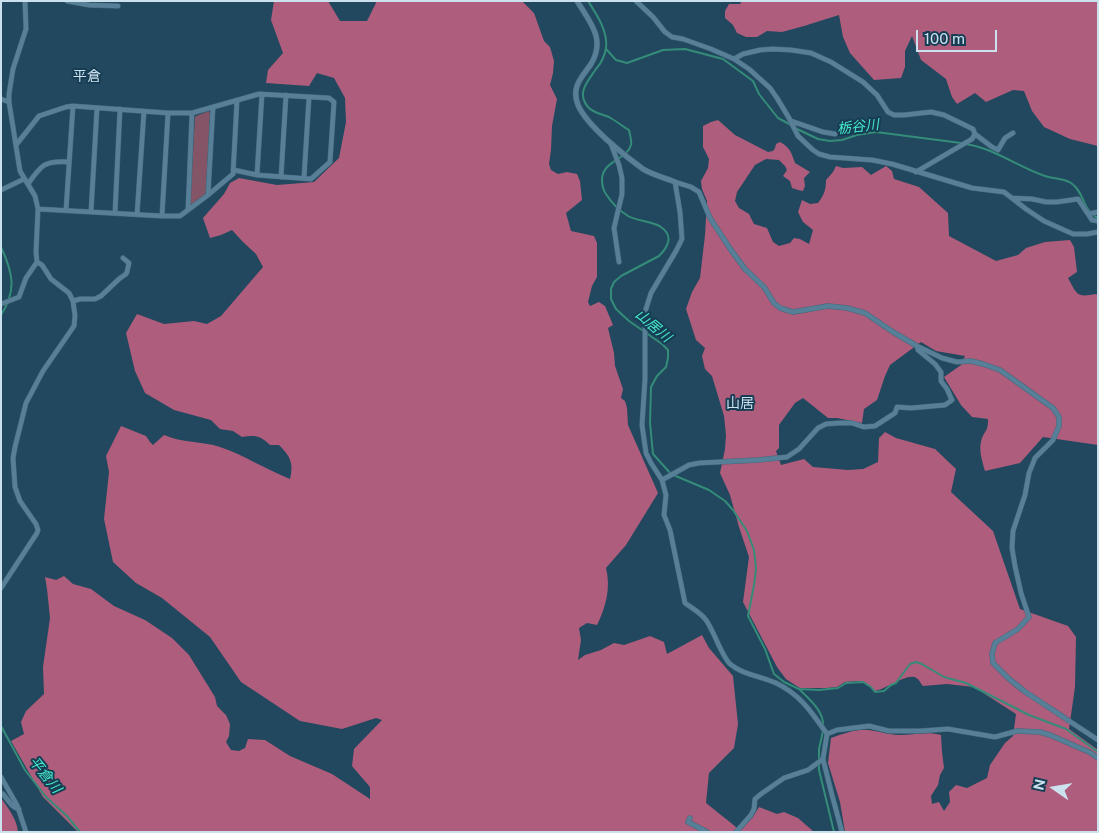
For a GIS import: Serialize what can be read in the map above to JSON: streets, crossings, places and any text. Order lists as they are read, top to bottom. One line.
{"districts":["平倉","山居"],"water":["栃谷川","山居川","平倉川"],"scale_bar":"100 m","north":"left"}
